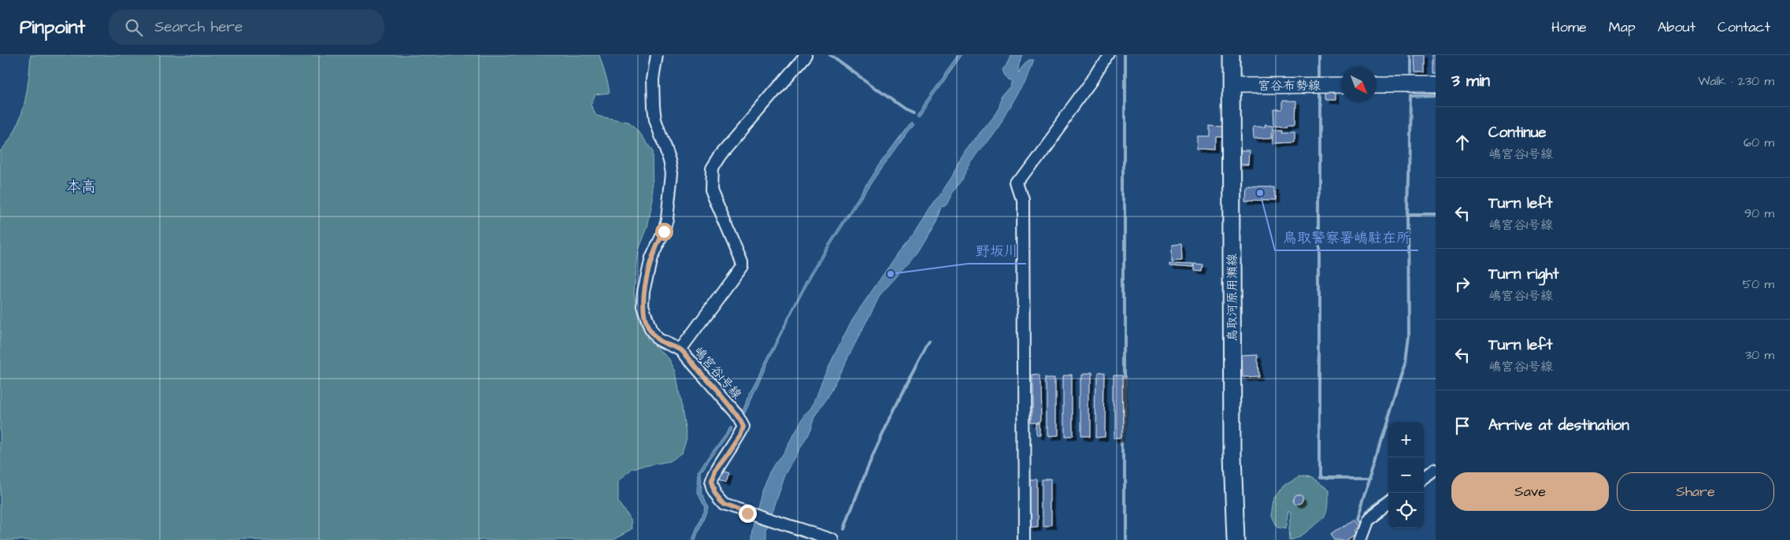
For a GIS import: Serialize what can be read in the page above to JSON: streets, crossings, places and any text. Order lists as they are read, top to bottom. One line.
{"streets":{"main road":["鳥取河原用瀬線"],"street":["宮谷布勢線","嶋宮谷1号線"]},"crossings":[["宮谷布勢線","鳥取河原用瀬線"]],"districts":["本高"],"places":["鳥取警察署嶋駐在所","野坂川"],"north":"bottom right","page":{"header":"Pinpoint","search":"Search here","nav":["Home","Map","About","Contact"],"heading":["3 min","Walk · 230 m"],"list":[["Continue","嶋宮谷1号線","60 m"],["Turn left","嶋宮谷1号線","90 m"],["Turn right","嶋宮谷1号線","50 m"],["Turn left","嶋宮谷1号線","30 m"],"Arrive at destination"],"map_buttons":["+","−"],"buttons":["Save","Share"]}}
